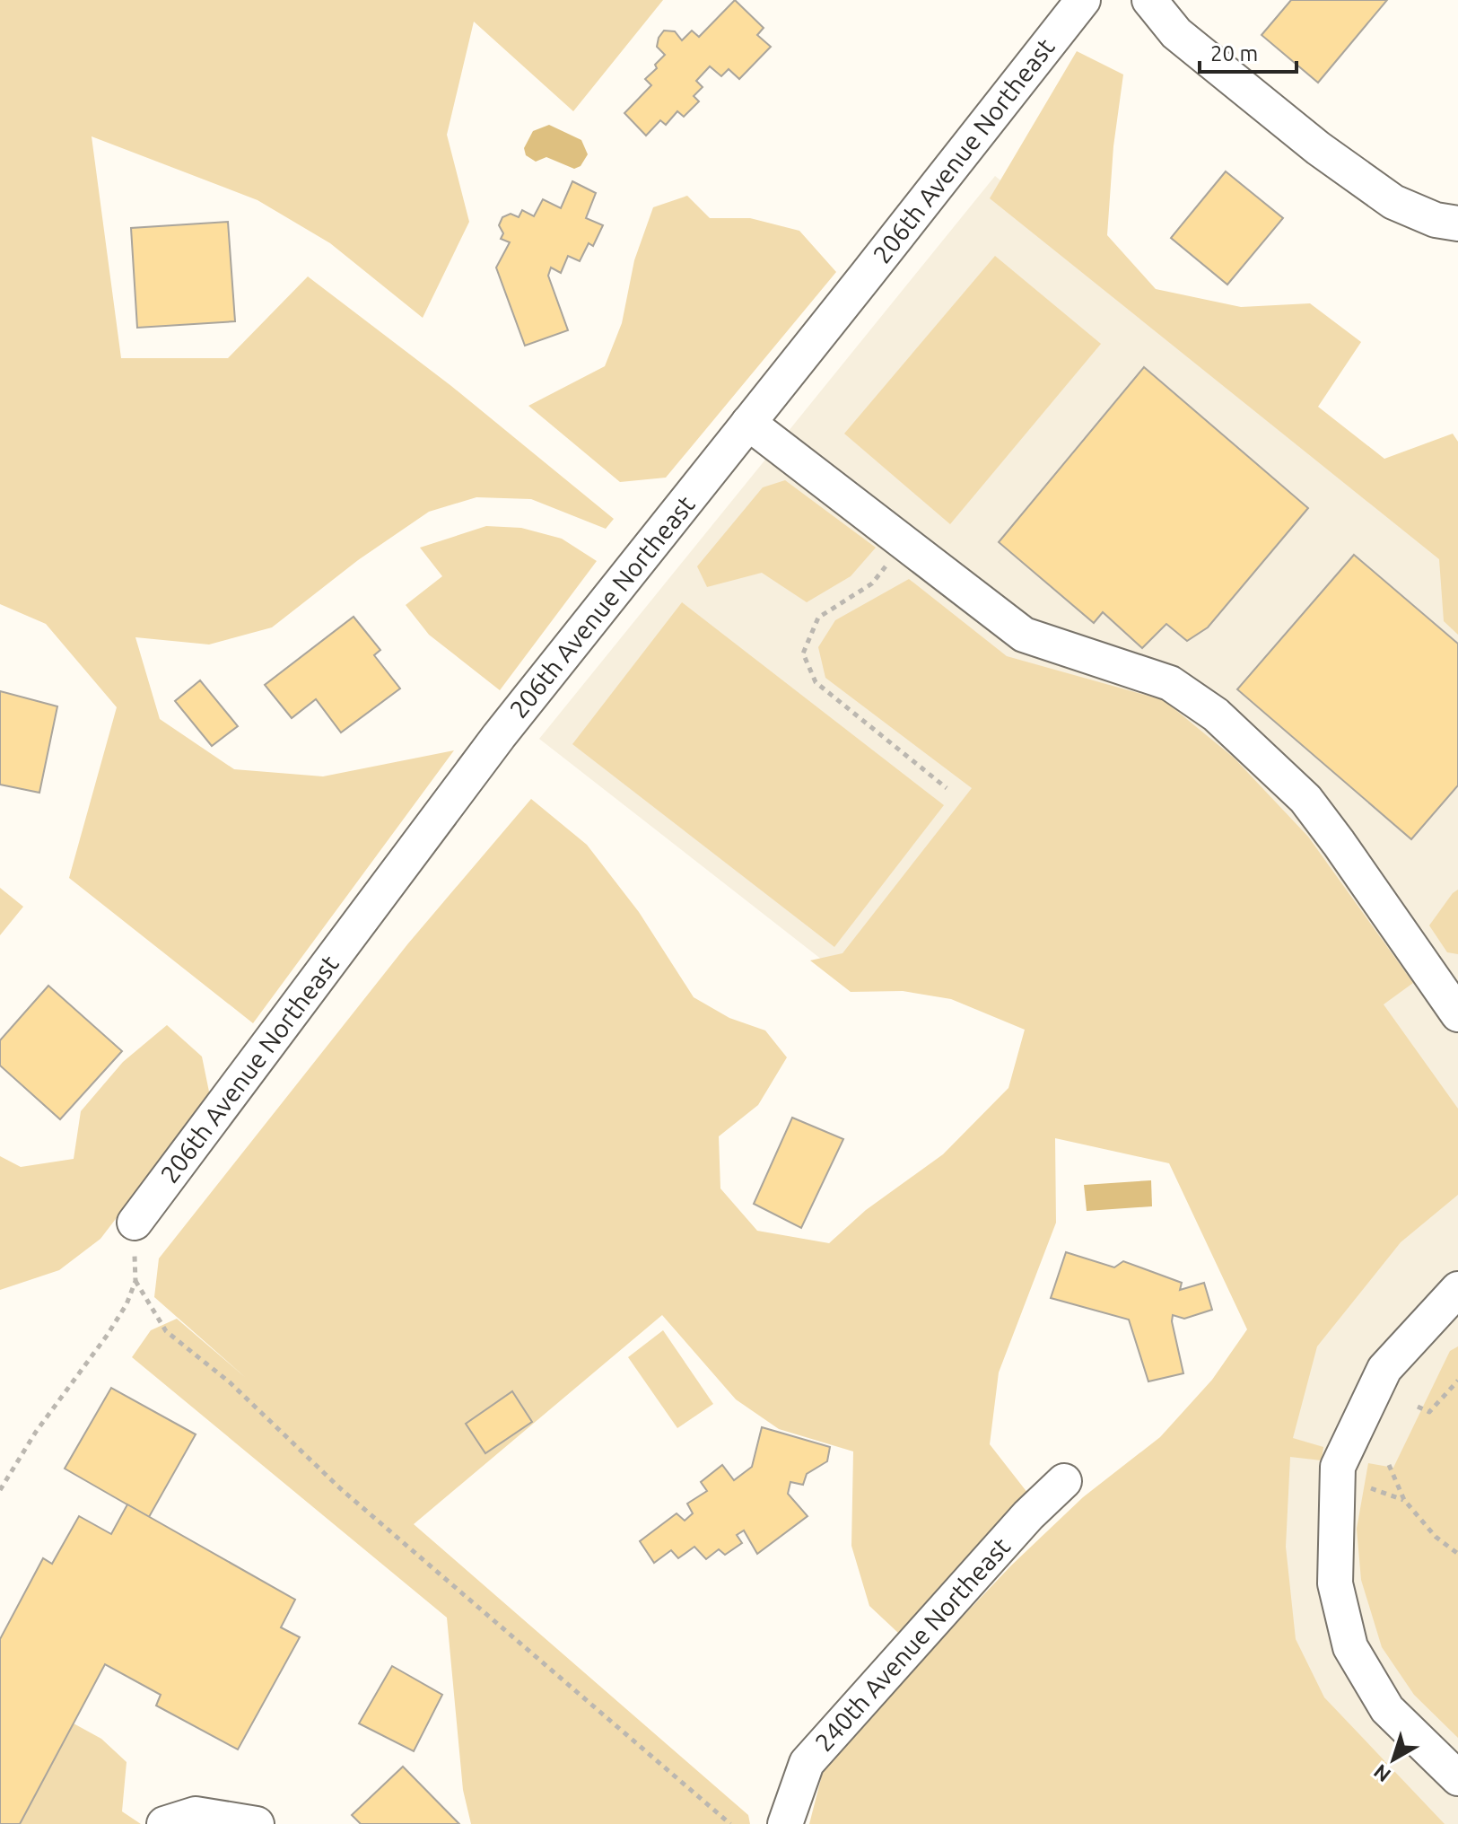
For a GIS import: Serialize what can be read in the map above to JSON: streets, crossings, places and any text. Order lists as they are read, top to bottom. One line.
{"streets":{"street":["206th Avenue Northeast","240th Avenue Northeast"]},"scale_bar":"20 m","north":"bottom left"}
